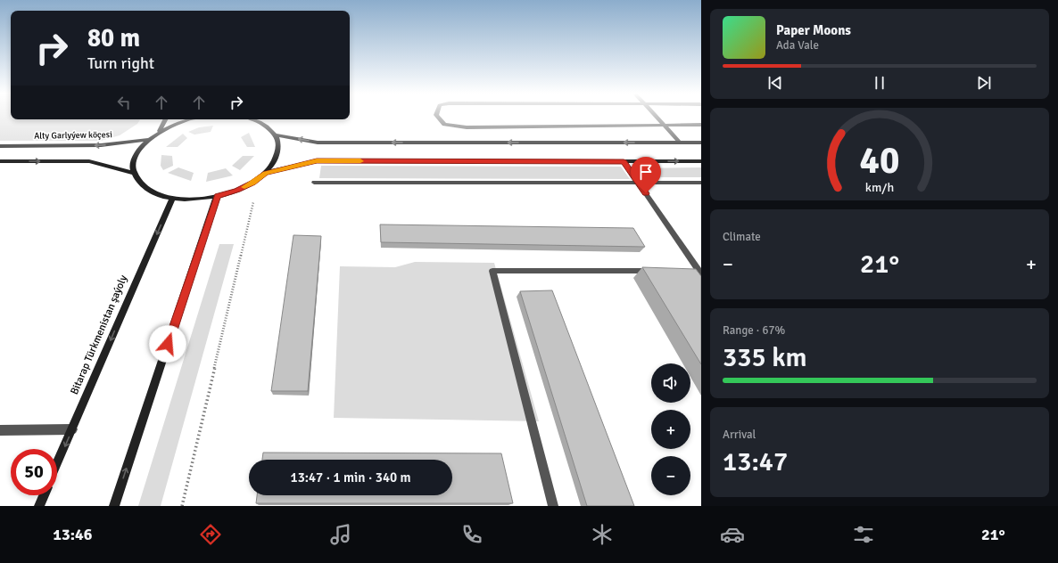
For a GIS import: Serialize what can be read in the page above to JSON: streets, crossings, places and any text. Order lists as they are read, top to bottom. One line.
{"streets":{"street":["Alty Garlyýew köçesi","Bitarap Türkmenistan şaýoly"]},"page":{"turn":["80 m","Turn right"],"song":["Paper Moons","Ada Vale"],"tile":["Climate",["Range · 67%","335 km"],["Arrival","13:47"]],"heat":["−","21°","+"],"map_buttons":["+","−"],"limit":"50","trip":"13:47 · 1 min · 340 m","tabs":["13:46","21°"],"gauge":["40","km/h"]}}
